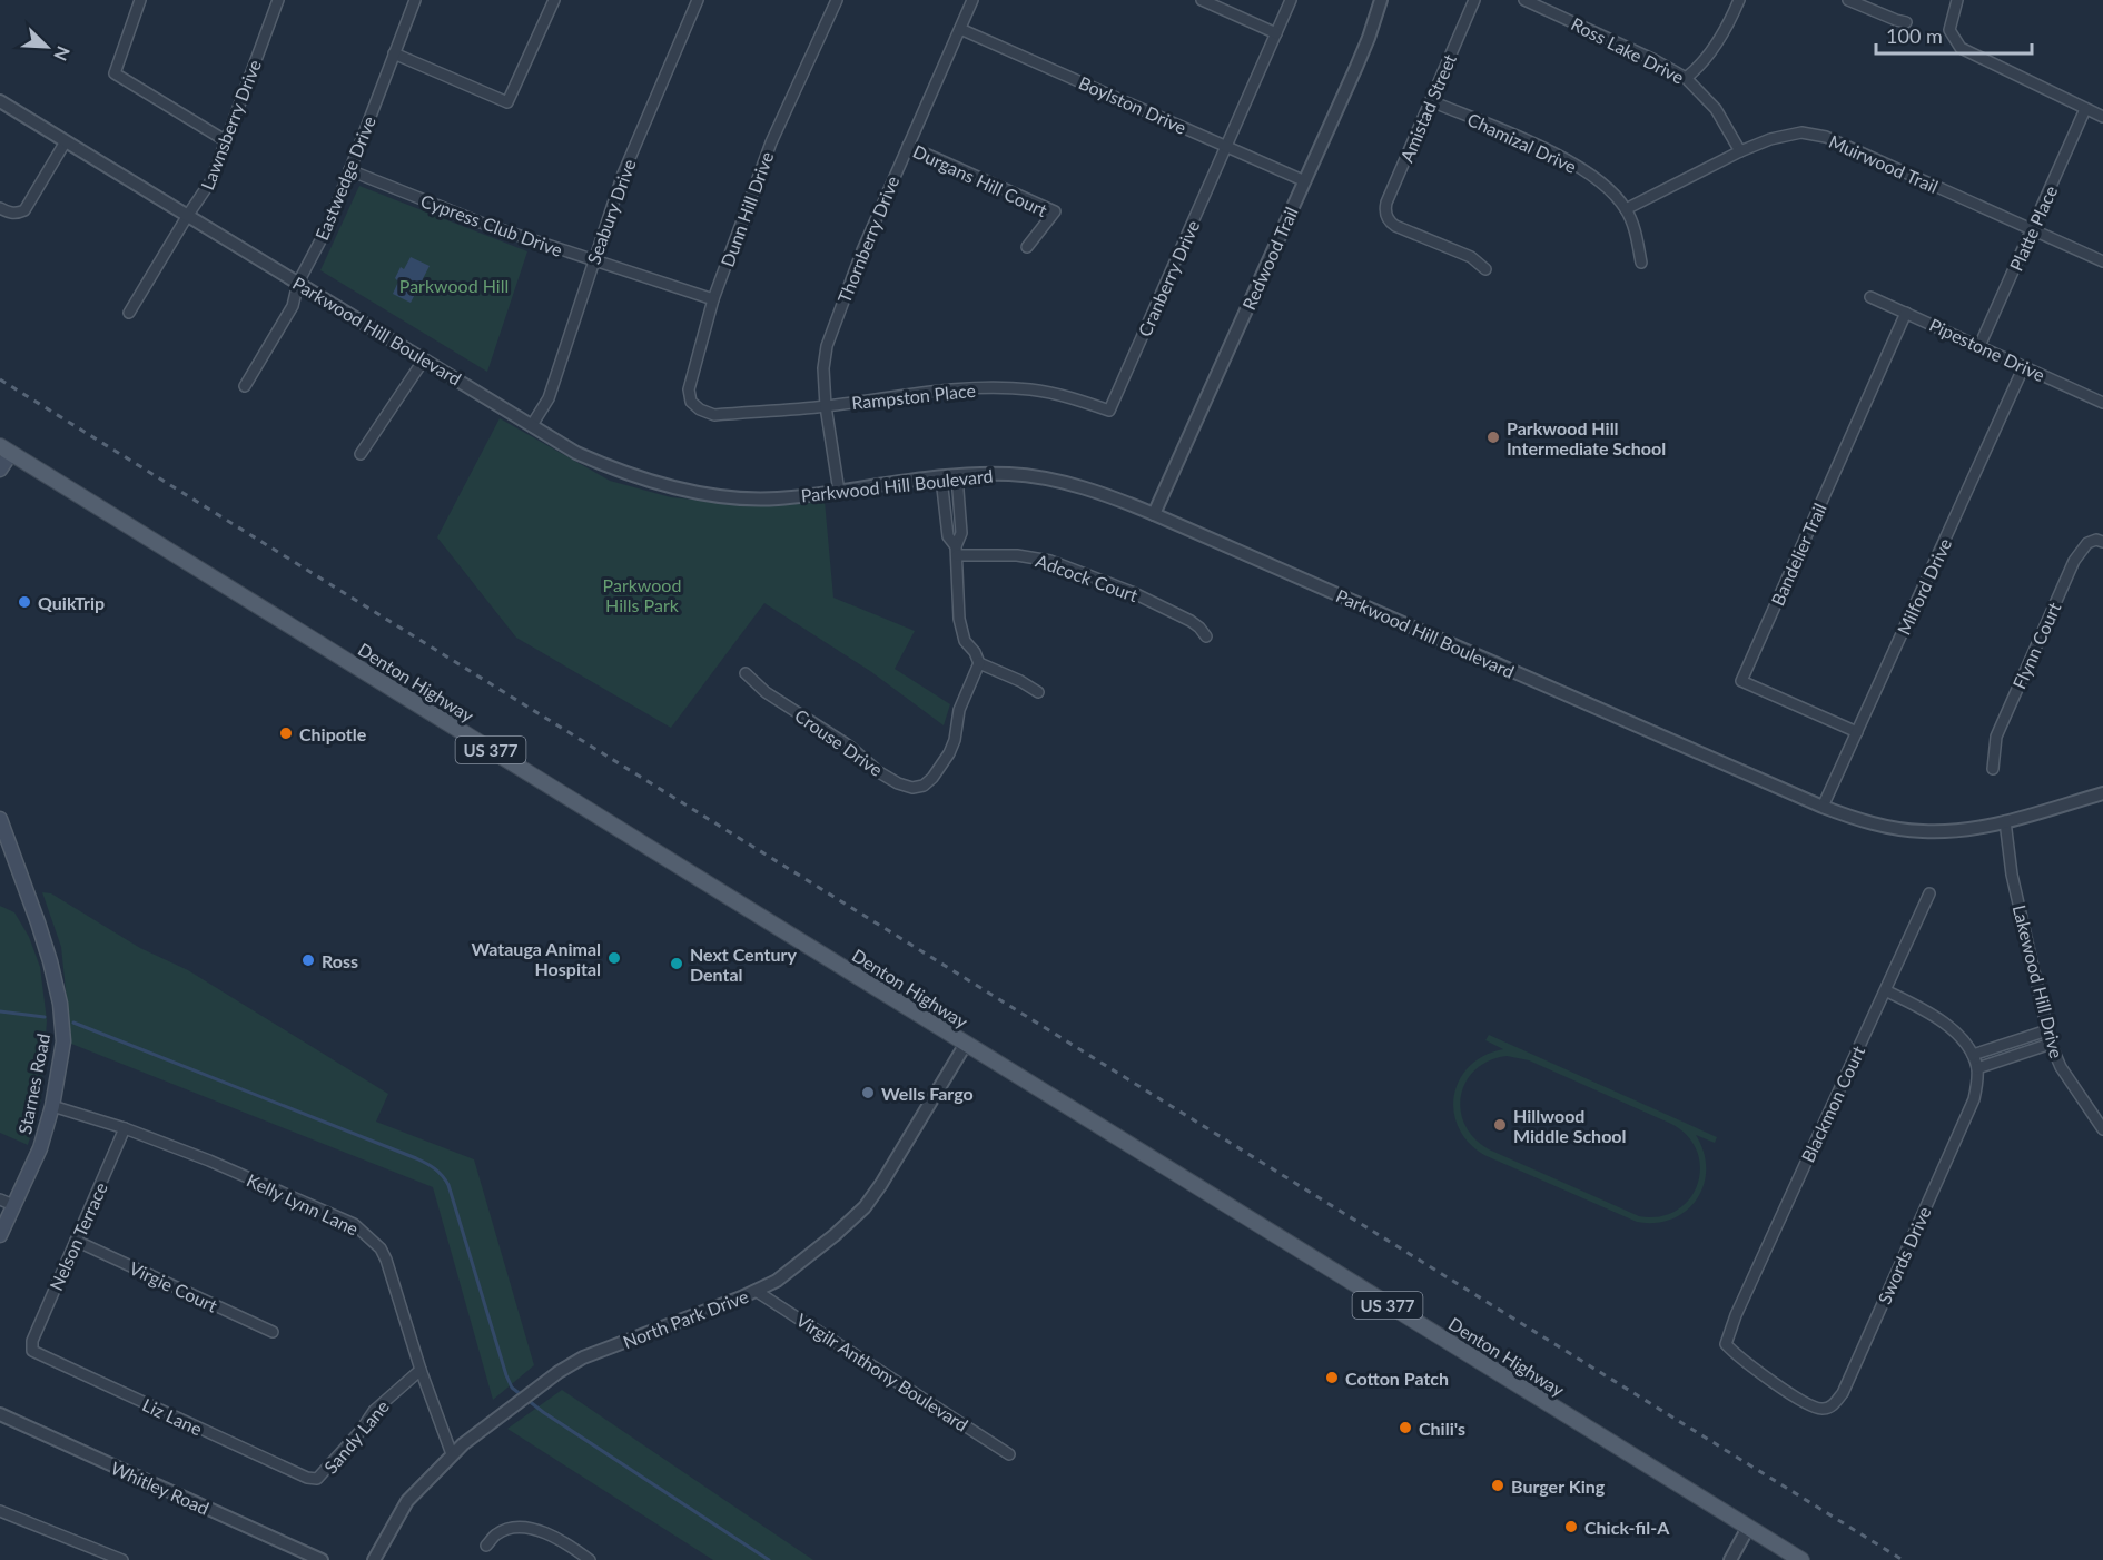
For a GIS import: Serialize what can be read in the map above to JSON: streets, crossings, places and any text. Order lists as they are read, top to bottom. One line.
{"streets":{"main road":["Denton Highway","US 377","Starnes Road"],"street":["Ross Lake Drive","Boylston Drive","Amistad Street","Lawnsberry Drive","Chamizal Drive","Muirwood Trail","Eastwedge Drive","Durgans Hill Court","Dunn Hill Drive","Seabury Drive","Cypress Club Drive","Platte Place","Thornberry Drive","Redwood Trail","Cranberry Drive","Parkwood Hill Boulevard","Pipestone Drive","Rampston Place","Bandelier Trail","Adcock Court","Milford Drive","Flynn Court","Crouse Drive","Lakewood Hill Drive","Blackmon Court","Kelly Lynn Lane","Nelson Terrace","Swords Drive","Virgie Court","North Park Drive","Virgilr Anthony Boulevard","Liz Lane","Sandy Lane","Whitley Road"]},"crossings":[["Ross Lake Drive","Muirwood Trail"],["Boylston Drive","Thornberry Drive"],["Boylston Drive","Redwood Trail"],["Boylston Drive","Cranberry Drive"],["Amistad Street","Chamizal Drive"],["Lawnsberry Drive","Parkwood Hill Boulevard"],["Chamizal Drive","Muirwood Trail"],["Muirwood Trail","Platte Place"],["Eastwedge Drive","Cypress Club Drive"],["Eastwedge Drive","Parkwood Hill Boulevard"],["Durgans Hill Court","Thornberry Drive"],["Dunn Hill Drive","Cypress Club Drive"],["Dunn Hill Drive","Rampston Place"],["Seabury Drive","Cypress Club Drive"],["Seabury Drive","Parkwood Hill Boulevard"],["Platte Place","Pipestone Drive"],["Thornberry Drive","Parkwood Hill Boulevard"],["Thornberry Drive","Rampston Place"],["Redwood Trail","Parkwood Hill Boulevard"],["Cranberry Drive","Rampston Place"],["Parkwood Hill Boulevard","Milford Drive"],["Parkwood Hill Boulevard","Lakewood Hill Drive"],["Pipestone Drive","Bandelier Trail"],["Pipestone Drive","Milford Drive"],["Bandelier Trail","Milford Drive"],["Denton Highway","North Park Drive"],["Starnes Road","Kelly Lynn Lane"],["Blackmon Court","Swords Drive"],["Kelly Lynn Lane","Nelson Terrace"],["Kelly Lynn Lane","North Park Drive"],["Kelly Lynn Lane","Sandy Lane"],["Nelson Terrace","Virgie Court"],["Nelson Terrace","Liz Lane"],["North Park Drive","Virgilr Anthony Boulevard"],["Liz Lane","Sandy Lane"]],"parks":["Parkwood Hill","Parkwood Hills Park"],"places":["Parkwood Hill Intermediate School","QuikTrip","Chipotle","Watauga Animal Hospital","Ross","Next Century Dental","Wells Fargo","Hillwood Middle School","Cotton Patch","Chili's","Burger King","Chick-fil-A"],"scale_bar":"100 m","north":"bottom right"}
